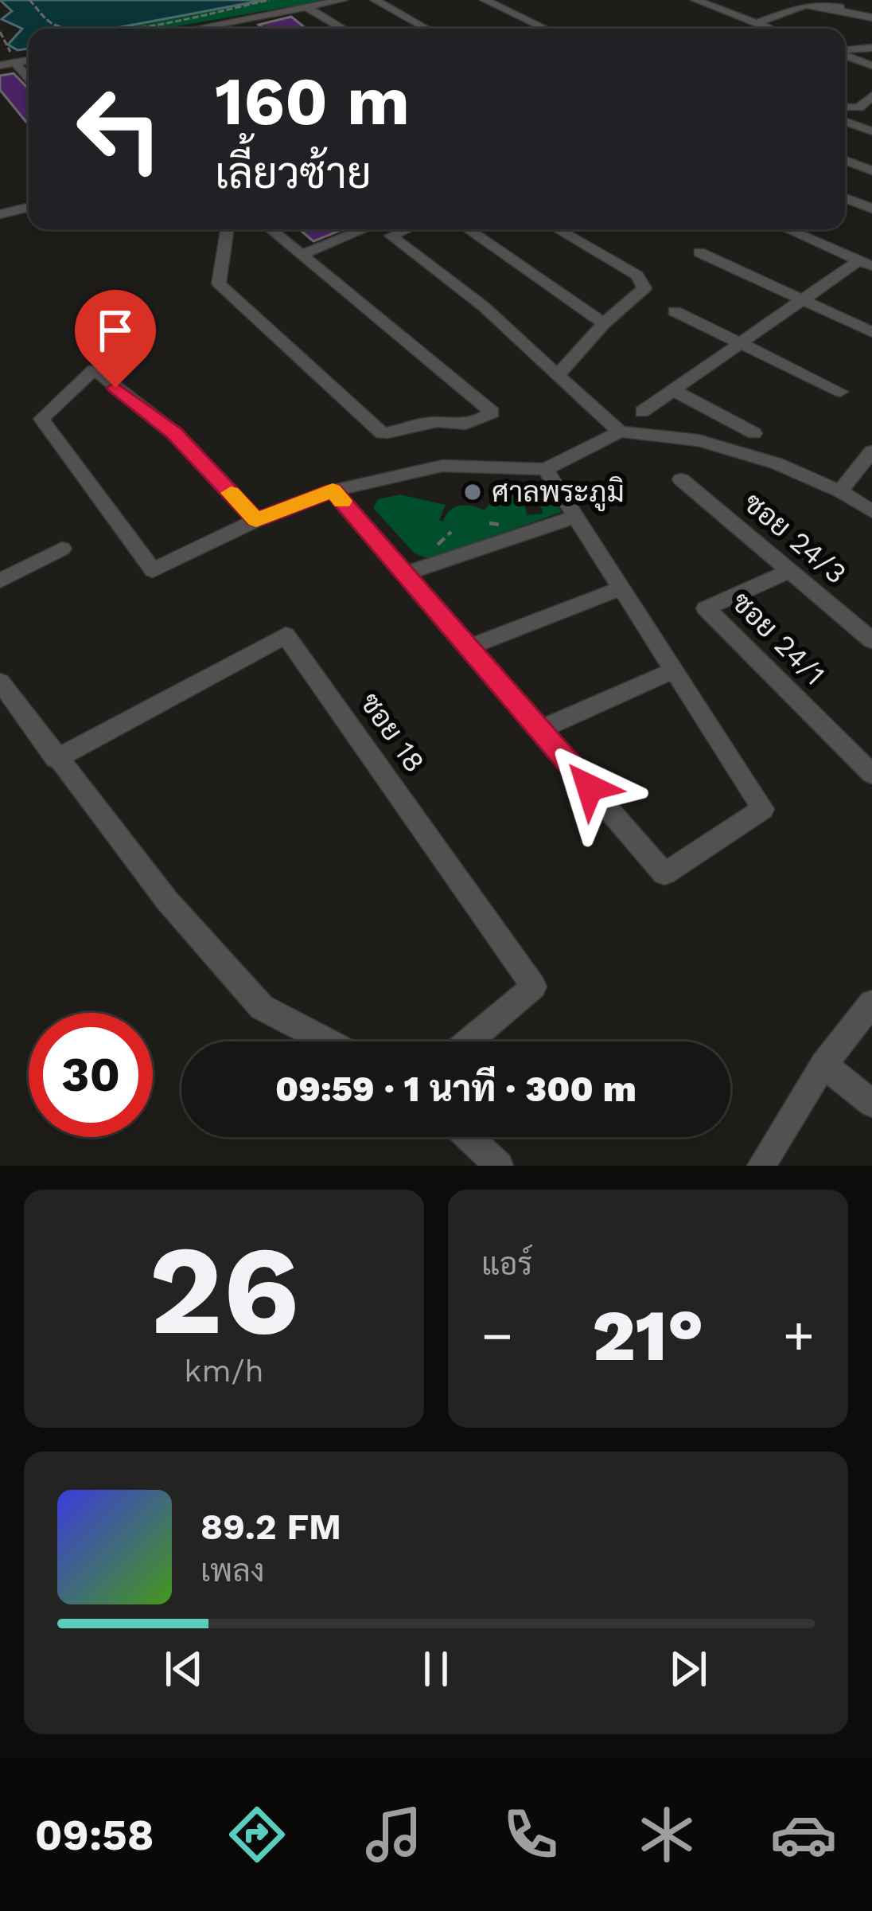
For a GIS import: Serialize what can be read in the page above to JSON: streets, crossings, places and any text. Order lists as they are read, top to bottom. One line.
{"streets":{"street":["ซอย 24/3","ซอย 24/1","ซอย 18"]},"crossings":[["ซอย 24/3","ซอย 24/1"]],"places":["ศาลพระภูมิ"],"page":{"turn":["160 m","เลี้ยวซ้าย"],"limit":"30","trip":"09:59 · 1 นาที · 300 m","tile":[["26","km/h"],"แอร์"],"heat":["−","21°","+"],"song":["89.2 FM","เพลง"],"tabs":"09:58"}}
